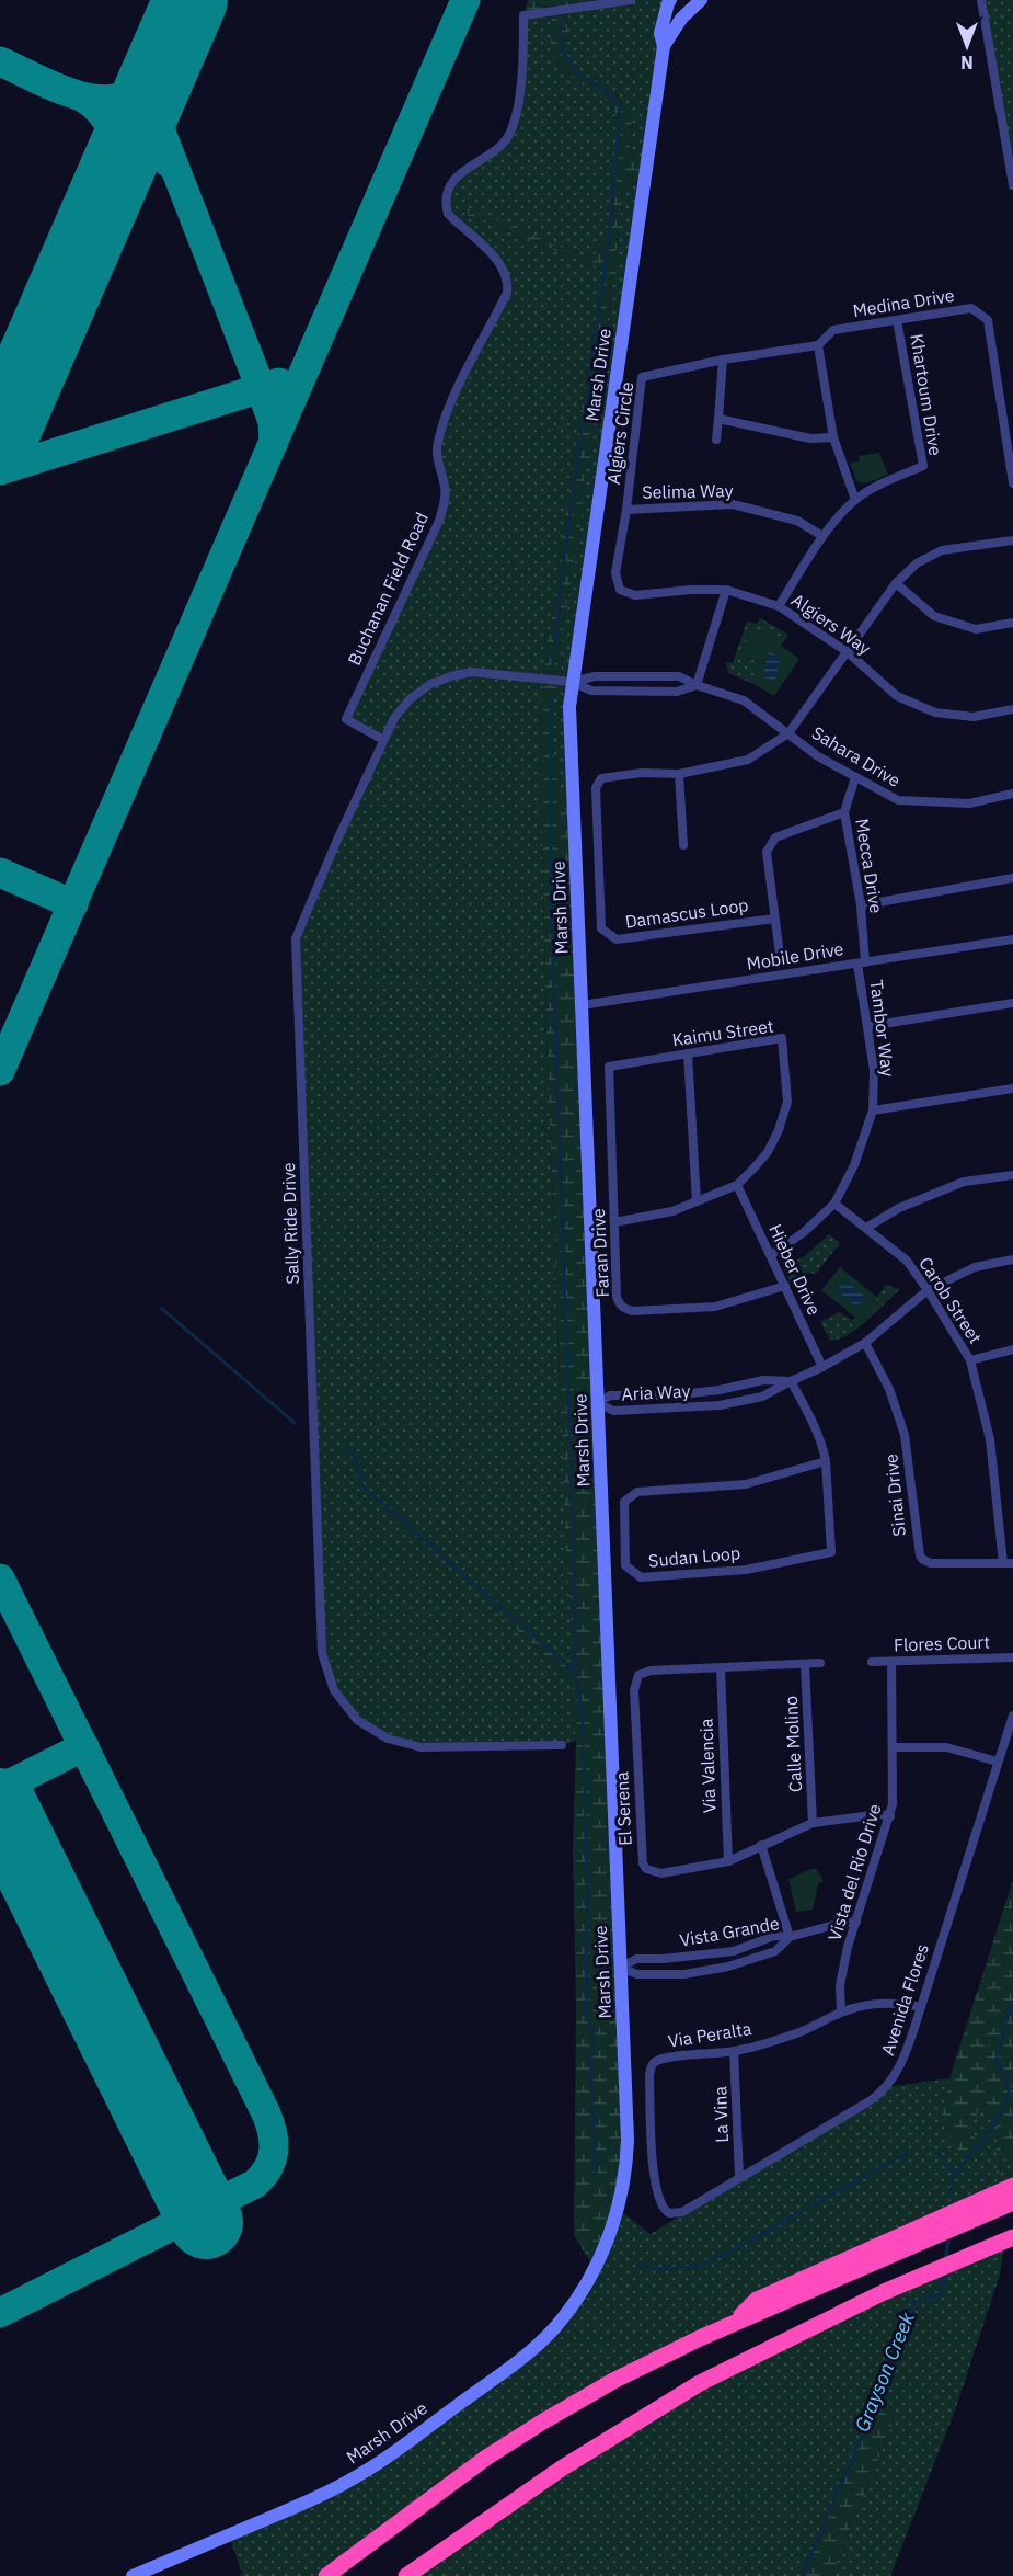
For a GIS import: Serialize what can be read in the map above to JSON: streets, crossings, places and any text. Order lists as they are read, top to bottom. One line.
{"streets":{"street":["Medina Drive","Marsh Drive","Khartoum Drive","Algiers Circle","Selima Way","Buchanan Field Road","Algiers Way","Sahara Drive","Mecca Drive","Damascus Loop","Mobile Drive","Tambor Way","Kaimu Street","Sally Ride Drive","Faran Drive","Hieber Drive","Carob Street","Aria Way","Sinai Drive","Sudan Loop","Flores Court","Calle Molino","Via Valencia","El Serena","Vista del Rio Drive","Vista Grande","Avenida Flores","Via Peralta","La Vina"]},"crossings":[["Medina Drive","Khartoum Drive"],["Medina Drive","Algiers Circle"],["Marsh Drive","Sahara Drive"],["Marsh Drive","Mobile Drive"],["Marsh Drive","Sally Ride Drive"],["Marsh Drive","Aria Way"],["Marsh Drive","Vista Grande"],["Khartoum Drive","Selima Way"],["Khartoum Drive","Algiers Way"],["Algiers Circle","Selima Way"],["Algiers Circle","Algiers Way"],["Buchanan Field Road","Sally Ride Drive"],["Sahara Drive","Mecca Drive"],["Sahara Drive","Damascus Loop"],["Sahara Drive","Sally Ride Drive"],["Mecca Drive","Mobile Drive"],["Mecca Drive","Tambor Way"],["Mobile Drive","Tambor Way"],["Tambor Way","Hieber Drive"],["Tambor Way","Carob Street"],["Kaimu Street","Faran Drive"],["Kaimu Street","Hieber Drive"],["Faran Drive","Hieber Drive"],["Hieber Drive","Aria Way"],["Carob Street","Aria Way"],["Carob Street","Sinai Drive"],["Aria Way","Sinai Drive"],["Aria Way","Sudan Loop"],["Flores Court","Vista del Rio Drive"],["Calle Molino","El Serena"],["Via Valencia","El Serena"],["El Serena","Vista del Rio Drive"],["El Serena","Vista Grande"],["Vista del Rio Drive","Vista Grande"],["Vista del Rio Drive","Via Peralta"],["Avenida Flores","Via Peralta"],["Avenida Flores","La Vina"],["Via Peralta","La Vina"]],"water":["Grayson Creek"],"north":"bottom"}
